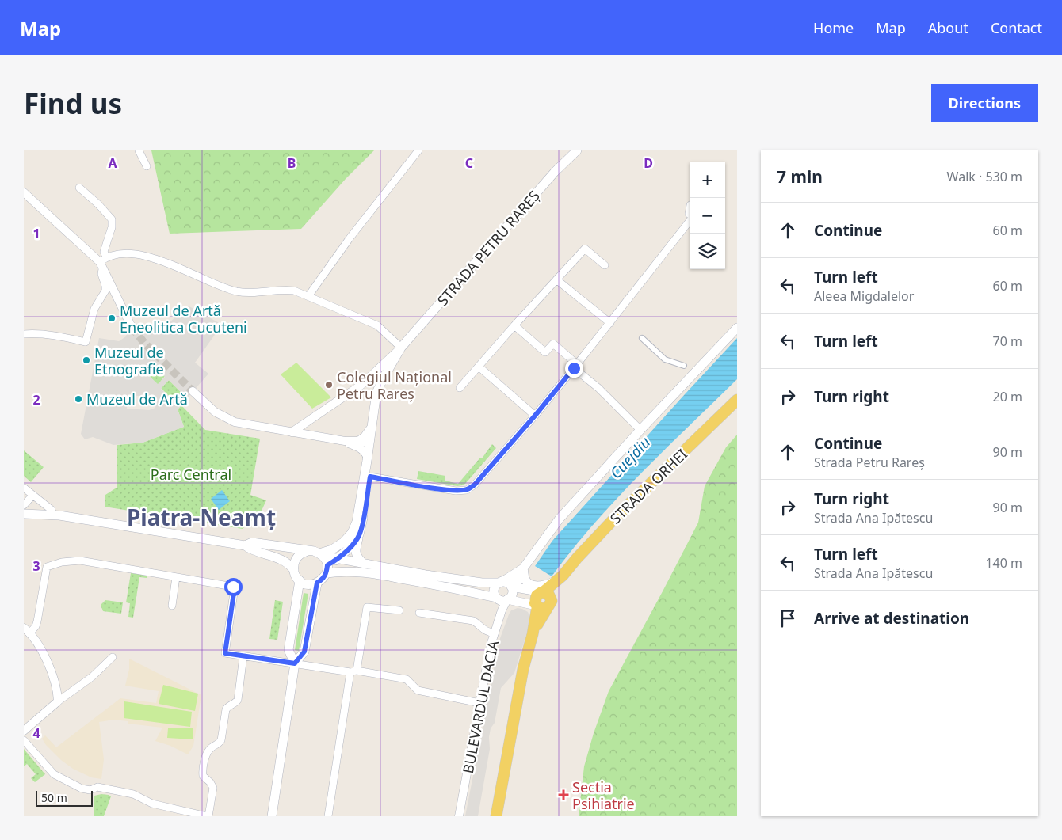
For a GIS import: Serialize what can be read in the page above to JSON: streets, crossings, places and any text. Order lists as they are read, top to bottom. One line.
{"streets":{"main road":["STRADA PETRU RAREȘ","STRADA ORHEI"],"street":["BULEVARDUL DACIA"]},"districts":["Piatra-Neamț"],"water":["Cuejdiu"],"parks":["Parc Central"],"places":{"other":["Muzeul de Artă Eneolitica Cucuteni","Muzeul de Etnografie","Colegiul Național Petru Rareș","Muzeul de Artă"],"health":["Sectia Psihiatrie"]},"scale_bar":"50 m","page":{"header":"Map","nav":["Home","Map","About","Contact"],"buttons":"Directions","title":"Find us","heading":["7 min","Walk · 530 m"],"map_buttons":["+","−"],"list":[["Continue","60 m"],["Turn left","Aleea Migdalelor","60 m"],["Turn left","70 m"],["Turn right","20 m"],["Continue","Strada Petru Rareș","90 m"],["Turn right","Strada Ana Ipătescu","90 m"],["Turn left","Strada Ana Ipătescu","140 m"],"Arrive at destination"],"scale":"50 m"},"grid":{"columns":["A","B","C","D"],"rows":["1","2","3","4"]}}
